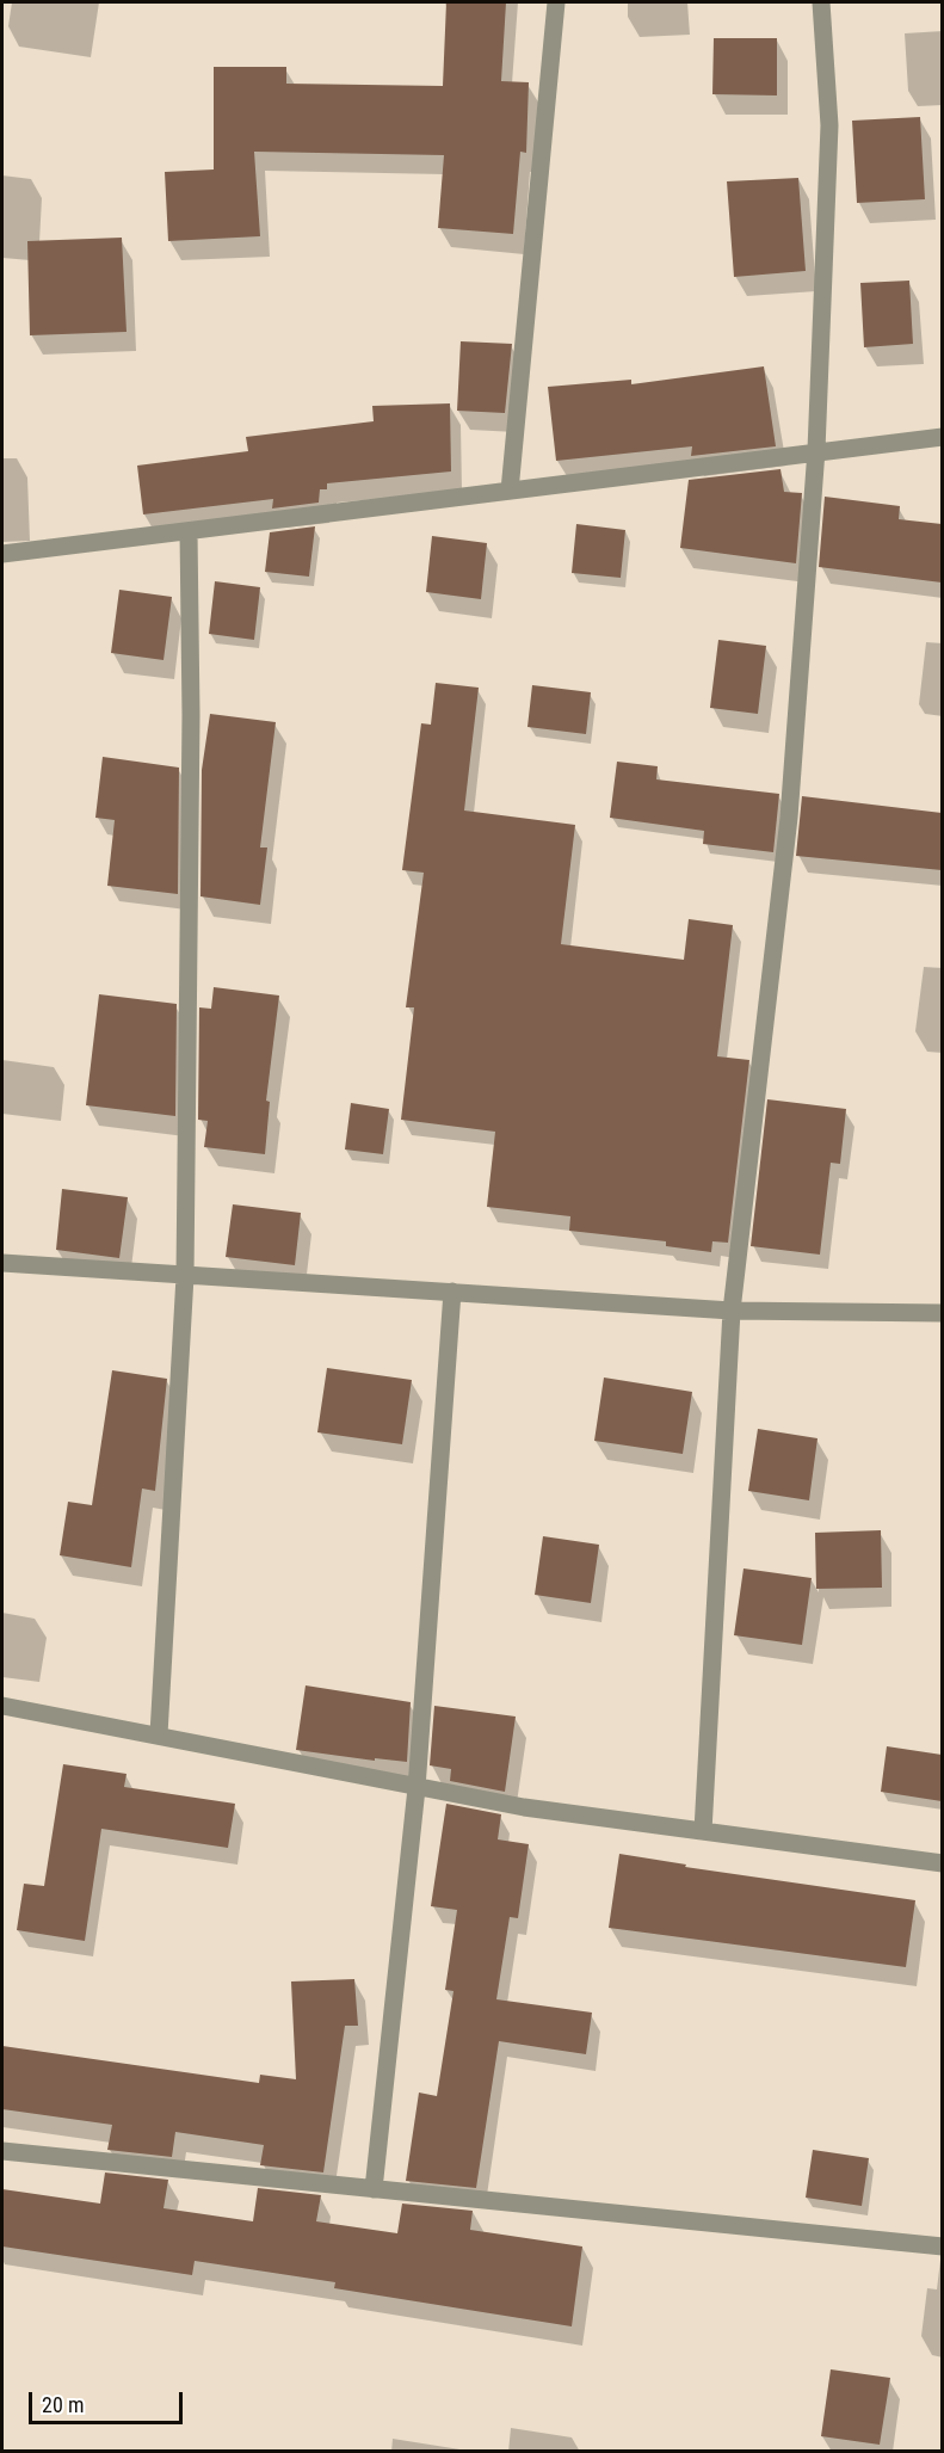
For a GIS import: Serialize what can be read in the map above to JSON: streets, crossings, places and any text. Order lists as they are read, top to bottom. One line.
{"scale_bar":"20 m"}
